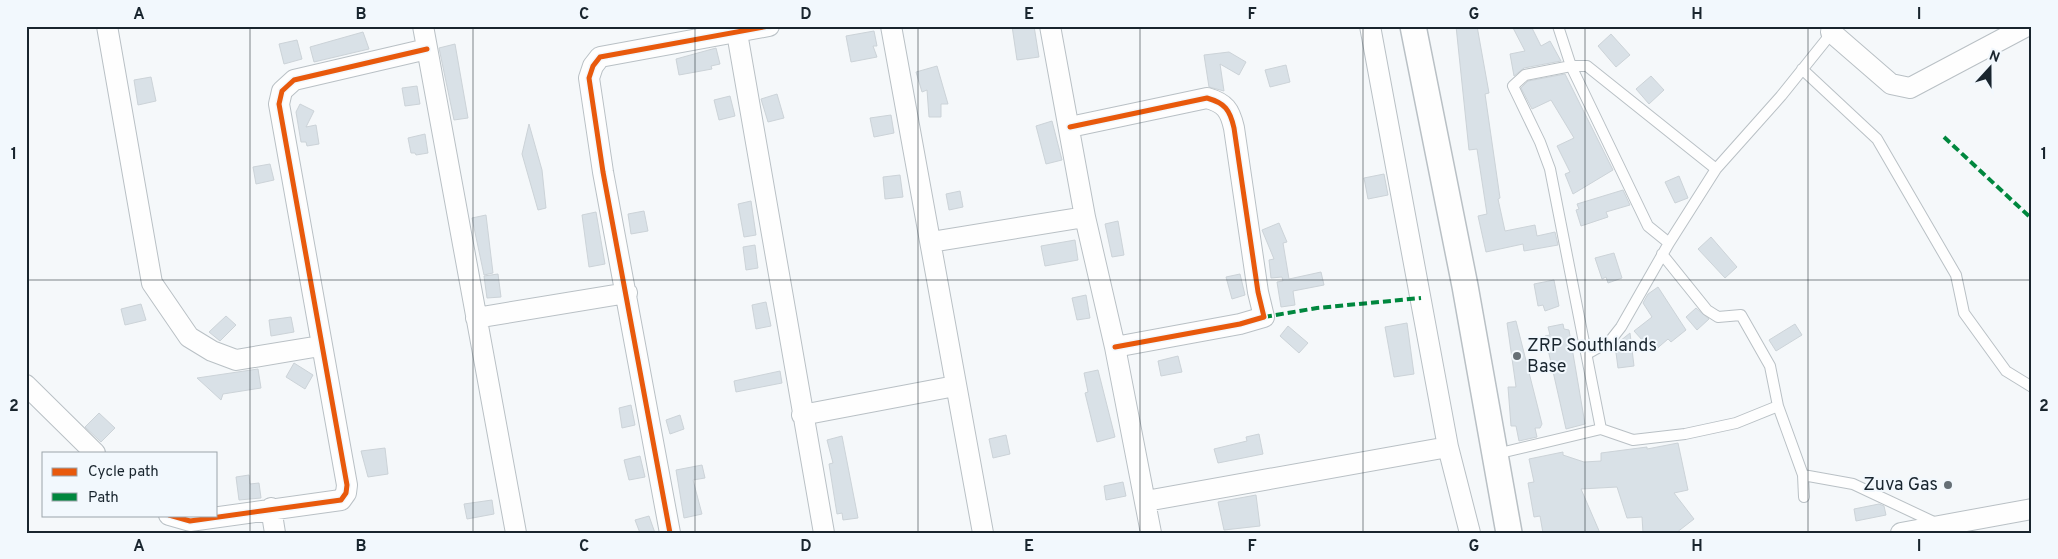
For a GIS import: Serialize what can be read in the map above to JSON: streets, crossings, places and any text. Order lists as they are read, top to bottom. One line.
{"places":["ZRP Southlands Base","Zuva Gas"],"legend":["Cycle path","Path"],"north":"top","grid":{"columns":["A","B","C","D","E","F","G","H","I"],"rows":["1","2"]}}
